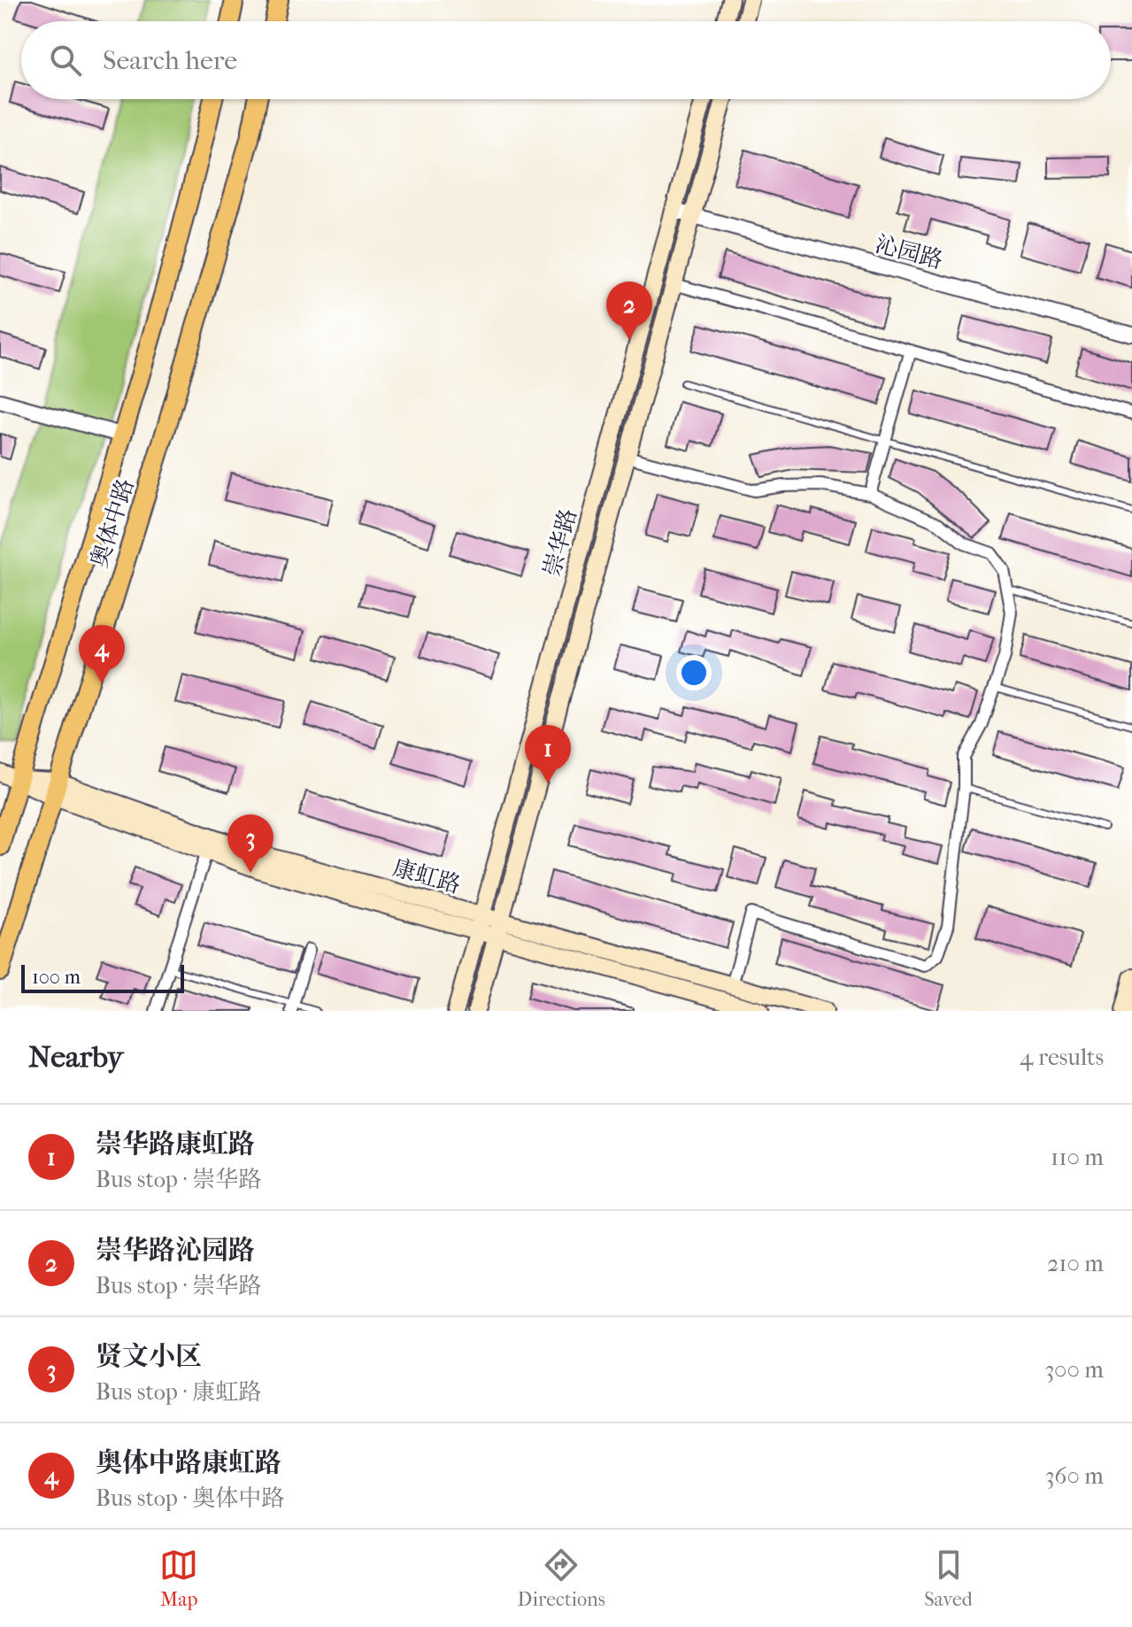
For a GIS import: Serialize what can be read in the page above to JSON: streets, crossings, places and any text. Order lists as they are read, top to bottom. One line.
{"streets":{"main road":["奥体中路","崇华路","康虹路"],"street":["沁园路"]},"crossings":[["沁园路","崇华路"],["奥体中路","康虹路"],["崇华路","康虹路"]],"scale_bar":"100 m","page":{"search":"Search here","pins":["2","4","1","3"],"scale":"100 m","heading":["Nearby","4 results"],"list":[{"mark":"1","name":"崇华路康虹路","note":"Bus stop · 崇华路","value":"110 m"},{"mark":"2","name":"崇华路沁园路","note":"Bus stop · 崇华路","value":"210 m"},{"mark":"3","name":"贤文小区","note":"Bus stop · 康虹路","value":"300 m"},{"mark":"4","name":"奥体中路康虹路","note":"Bus stop · 奥体中路","value":"360 m"}],"nav":["Map","Directions","Saved"]}}
